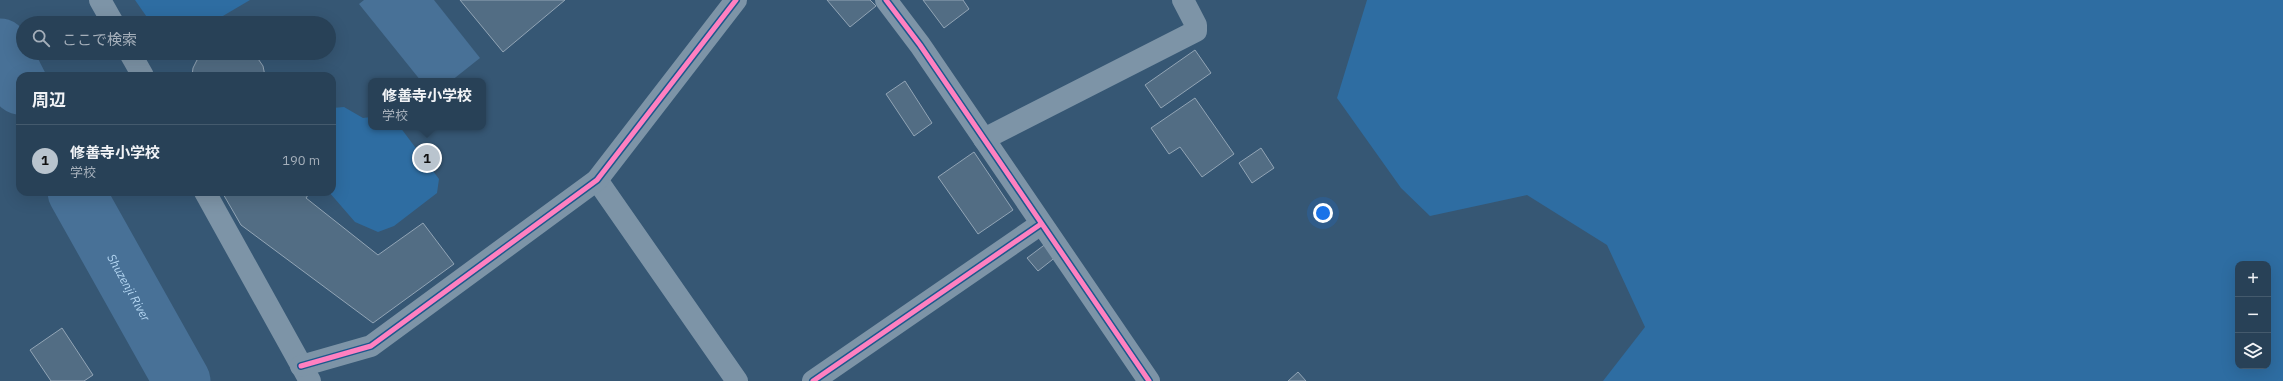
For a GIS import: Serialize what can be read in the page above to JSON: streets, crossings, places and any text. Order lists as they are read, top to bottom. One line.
{"water":["Shuzenji River"],"page":{"search":"ここで検索","heading":"周辺","popup":["修善寺小学校","学校"],"list":[{"mark":"1","name":"修善寺小学校","note":"学校","value":"190 m"}],"pins":"1","map_buttons":["+","−"]}}
